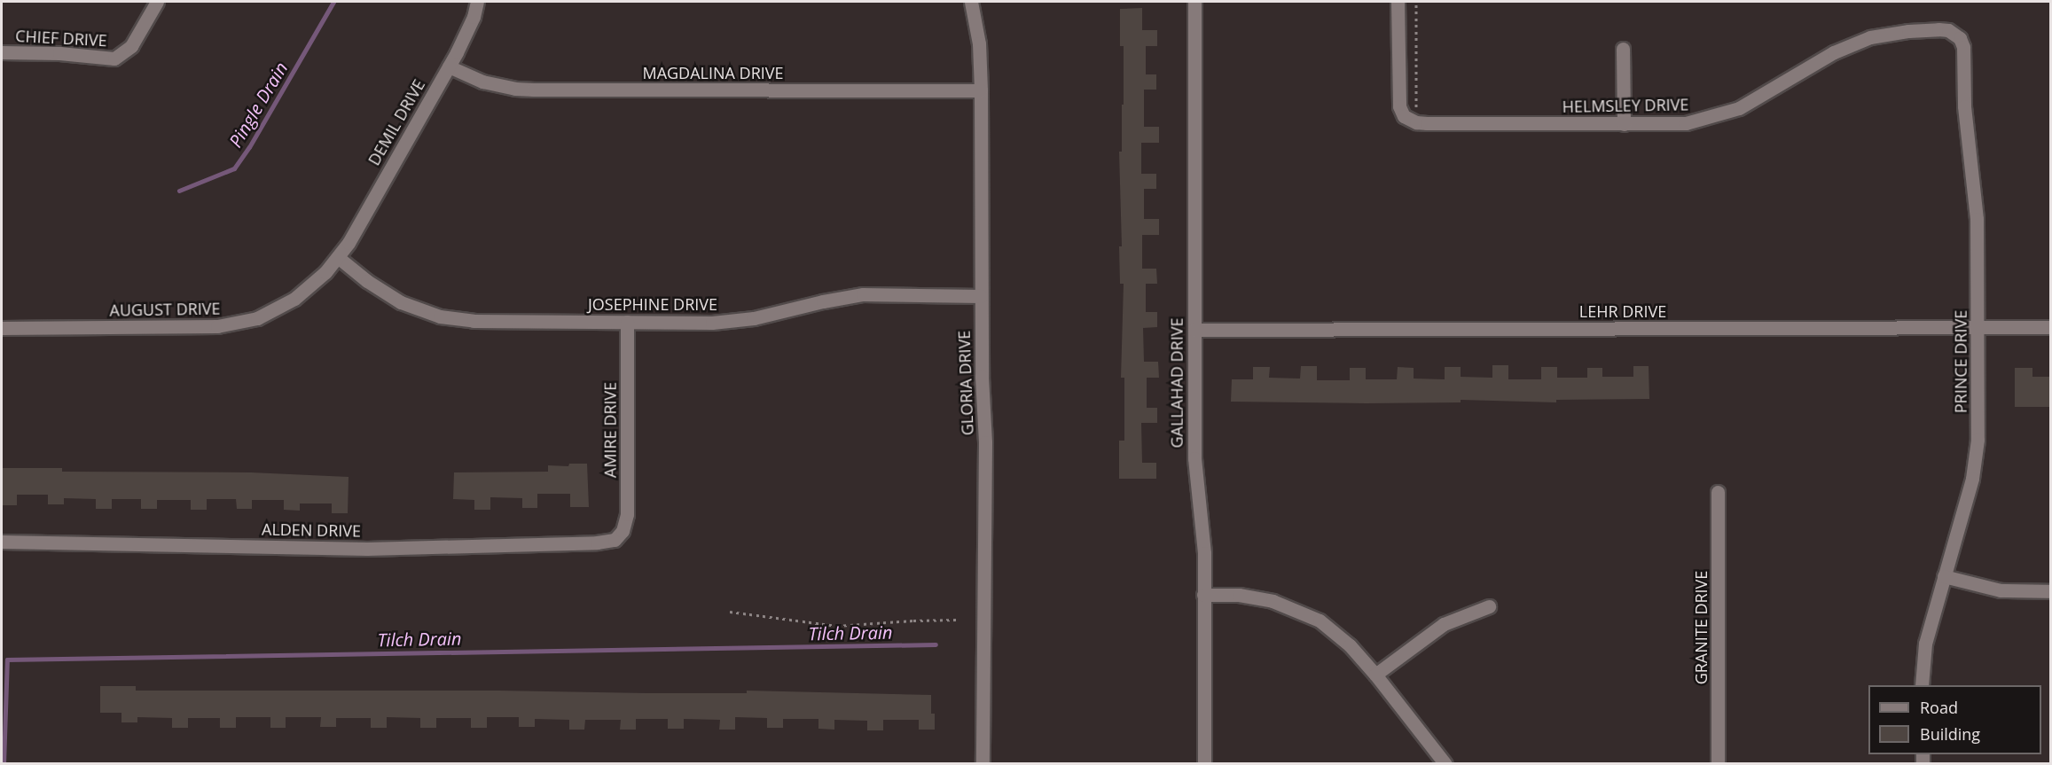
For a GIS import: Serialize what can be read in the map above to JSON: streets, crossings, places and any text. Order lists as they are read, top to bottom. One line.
{"streets":{"street":["CHIEF DRIVE","MAGDALINA DRIVE","HELMSLEY DRIVE","DEMIL DRIVE","JOSEPHINE DRIVE","AUGUST DRIVE","LEHR DRIVE","PRINCE DRIVE","GLORIA DRIVE","GALLAHAD DRIVE","AMIRE DRIVE","ALDEN DRIVE","GRANITE DRIVE"]},"crossings":[["MAGDALINA DRIVE","DEMIL DRIVE"],["MAGDALINA DRIVE","GLORIA DRIVE"],["HELMSLEY DRIVE","PRINCE DRIVE"],["DEMIL DRIVE","JOSEPHINE DRIVE"],["DEMIL DRIVE","AUGUST DRIVE"],["JOSEPHINE DRIVE","AUGUST DRIVE"],["JOSEPHINE DRIVE","GLORIA DRIVE"],["JOSEPHINE DRIVE","AMIRE DRIVE"],["LEHR DRIVE","PRINCE DRIVE"],["LEHR DRIVE","GALLAHAD DRIVE"],["AMIRE DRIVE","ALDEN DRIVE"]],"water":["Pingle Drain","Tilch Drain"],"legend":["Road","Building"]}
